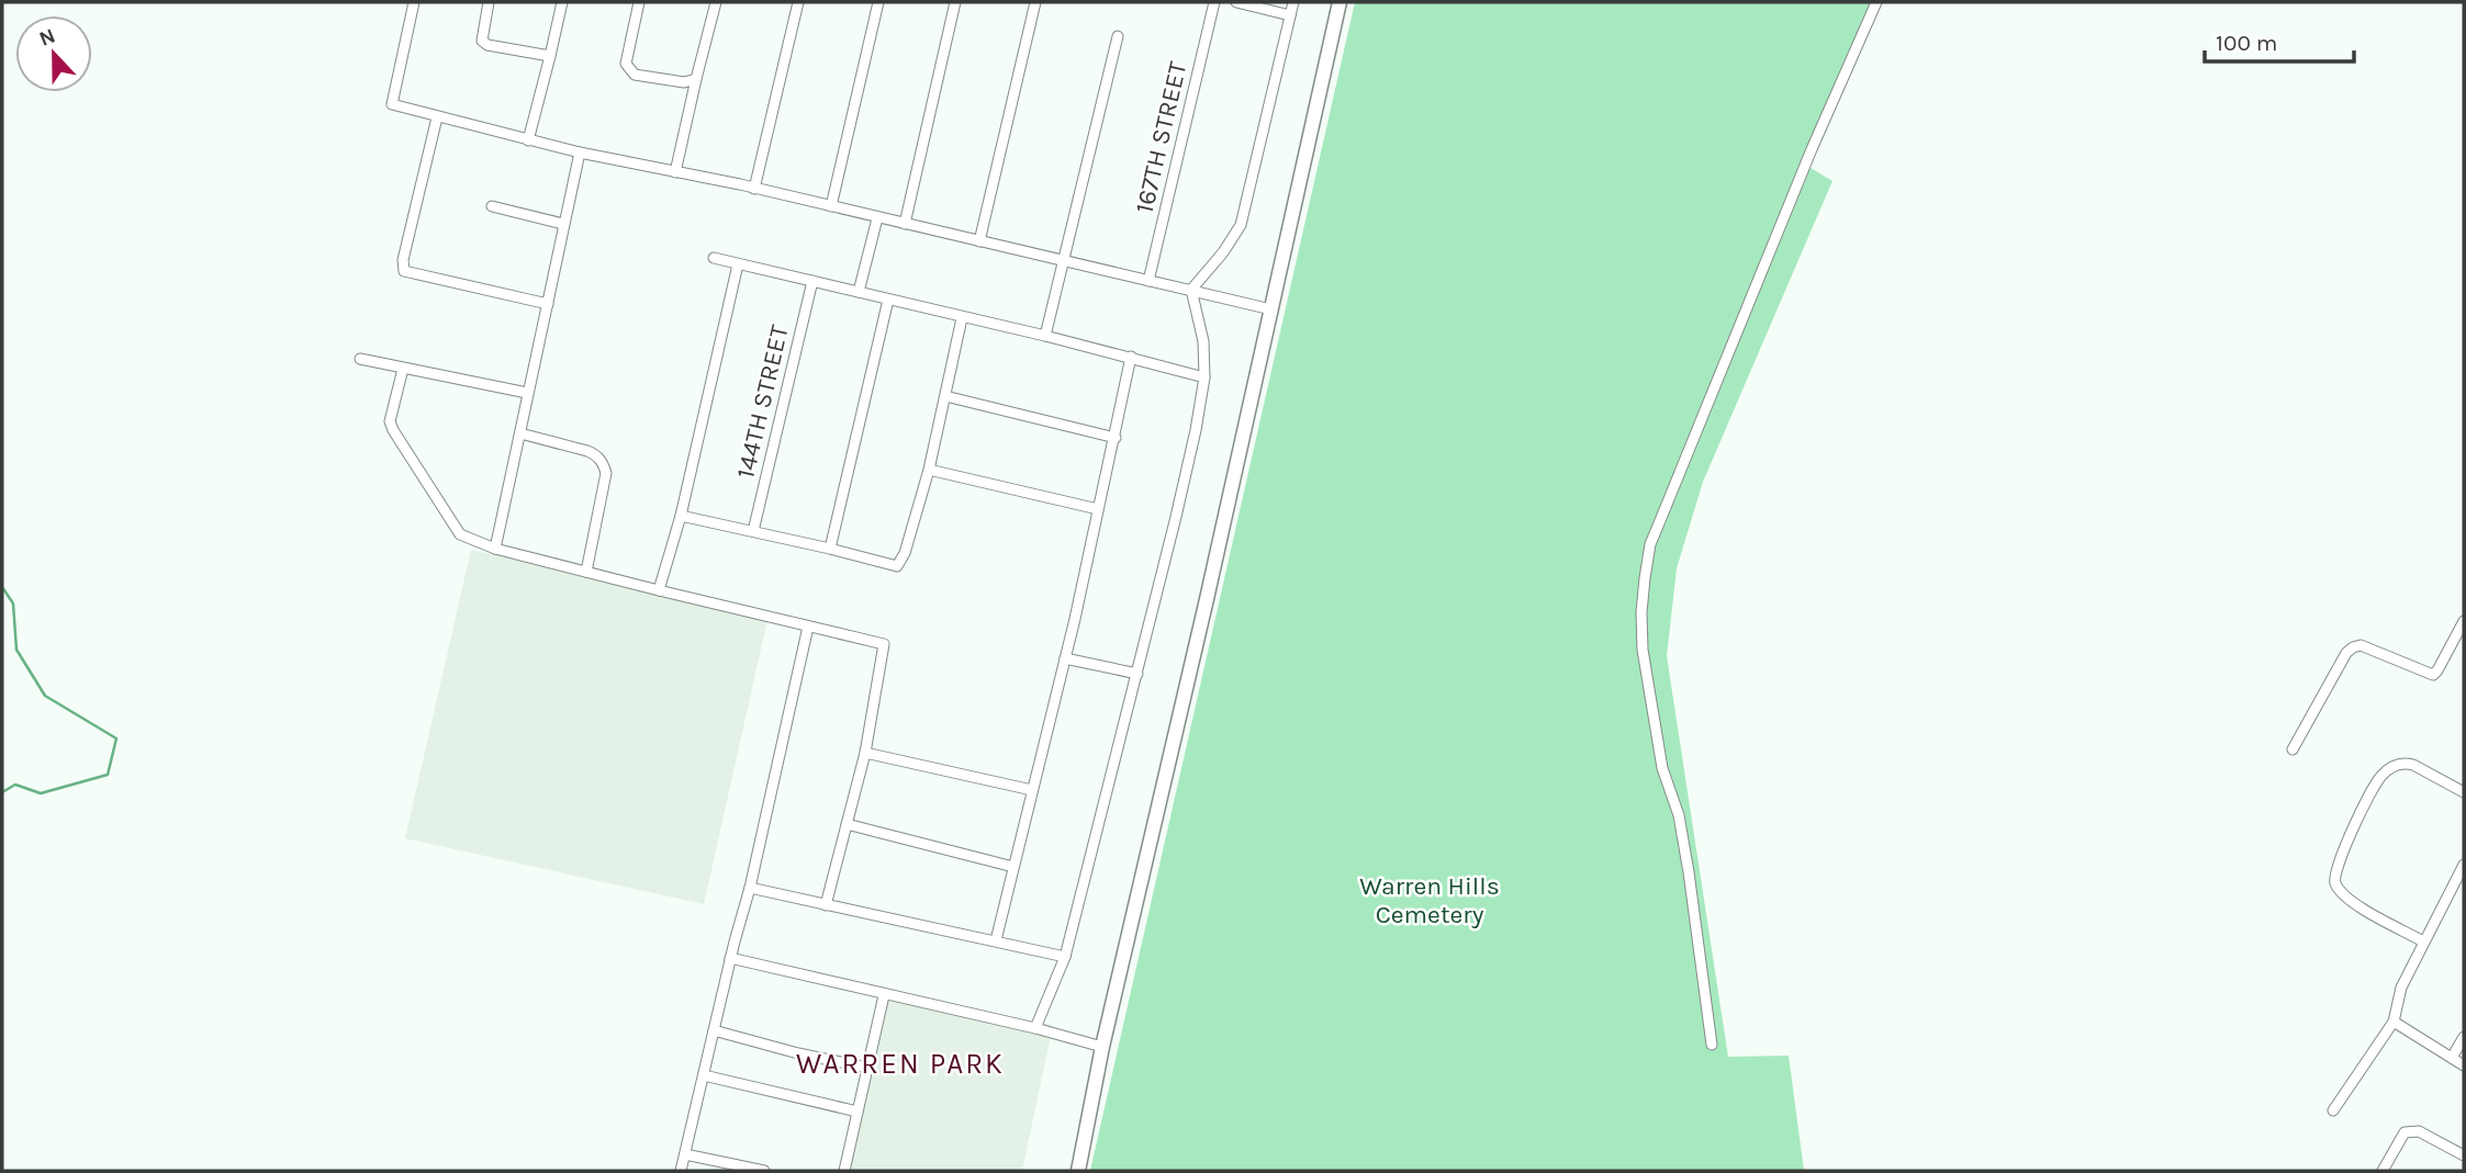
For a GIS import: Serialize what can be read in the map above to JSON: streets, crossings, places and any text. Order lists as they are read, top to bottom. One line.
{"streets":{"street":["167TH STREET","144TH STREET"]},"districts":["WARREN PARK"],"parks":["Warren Hills Cemetery"],"scale_bar":"100 m","north":"top"}
